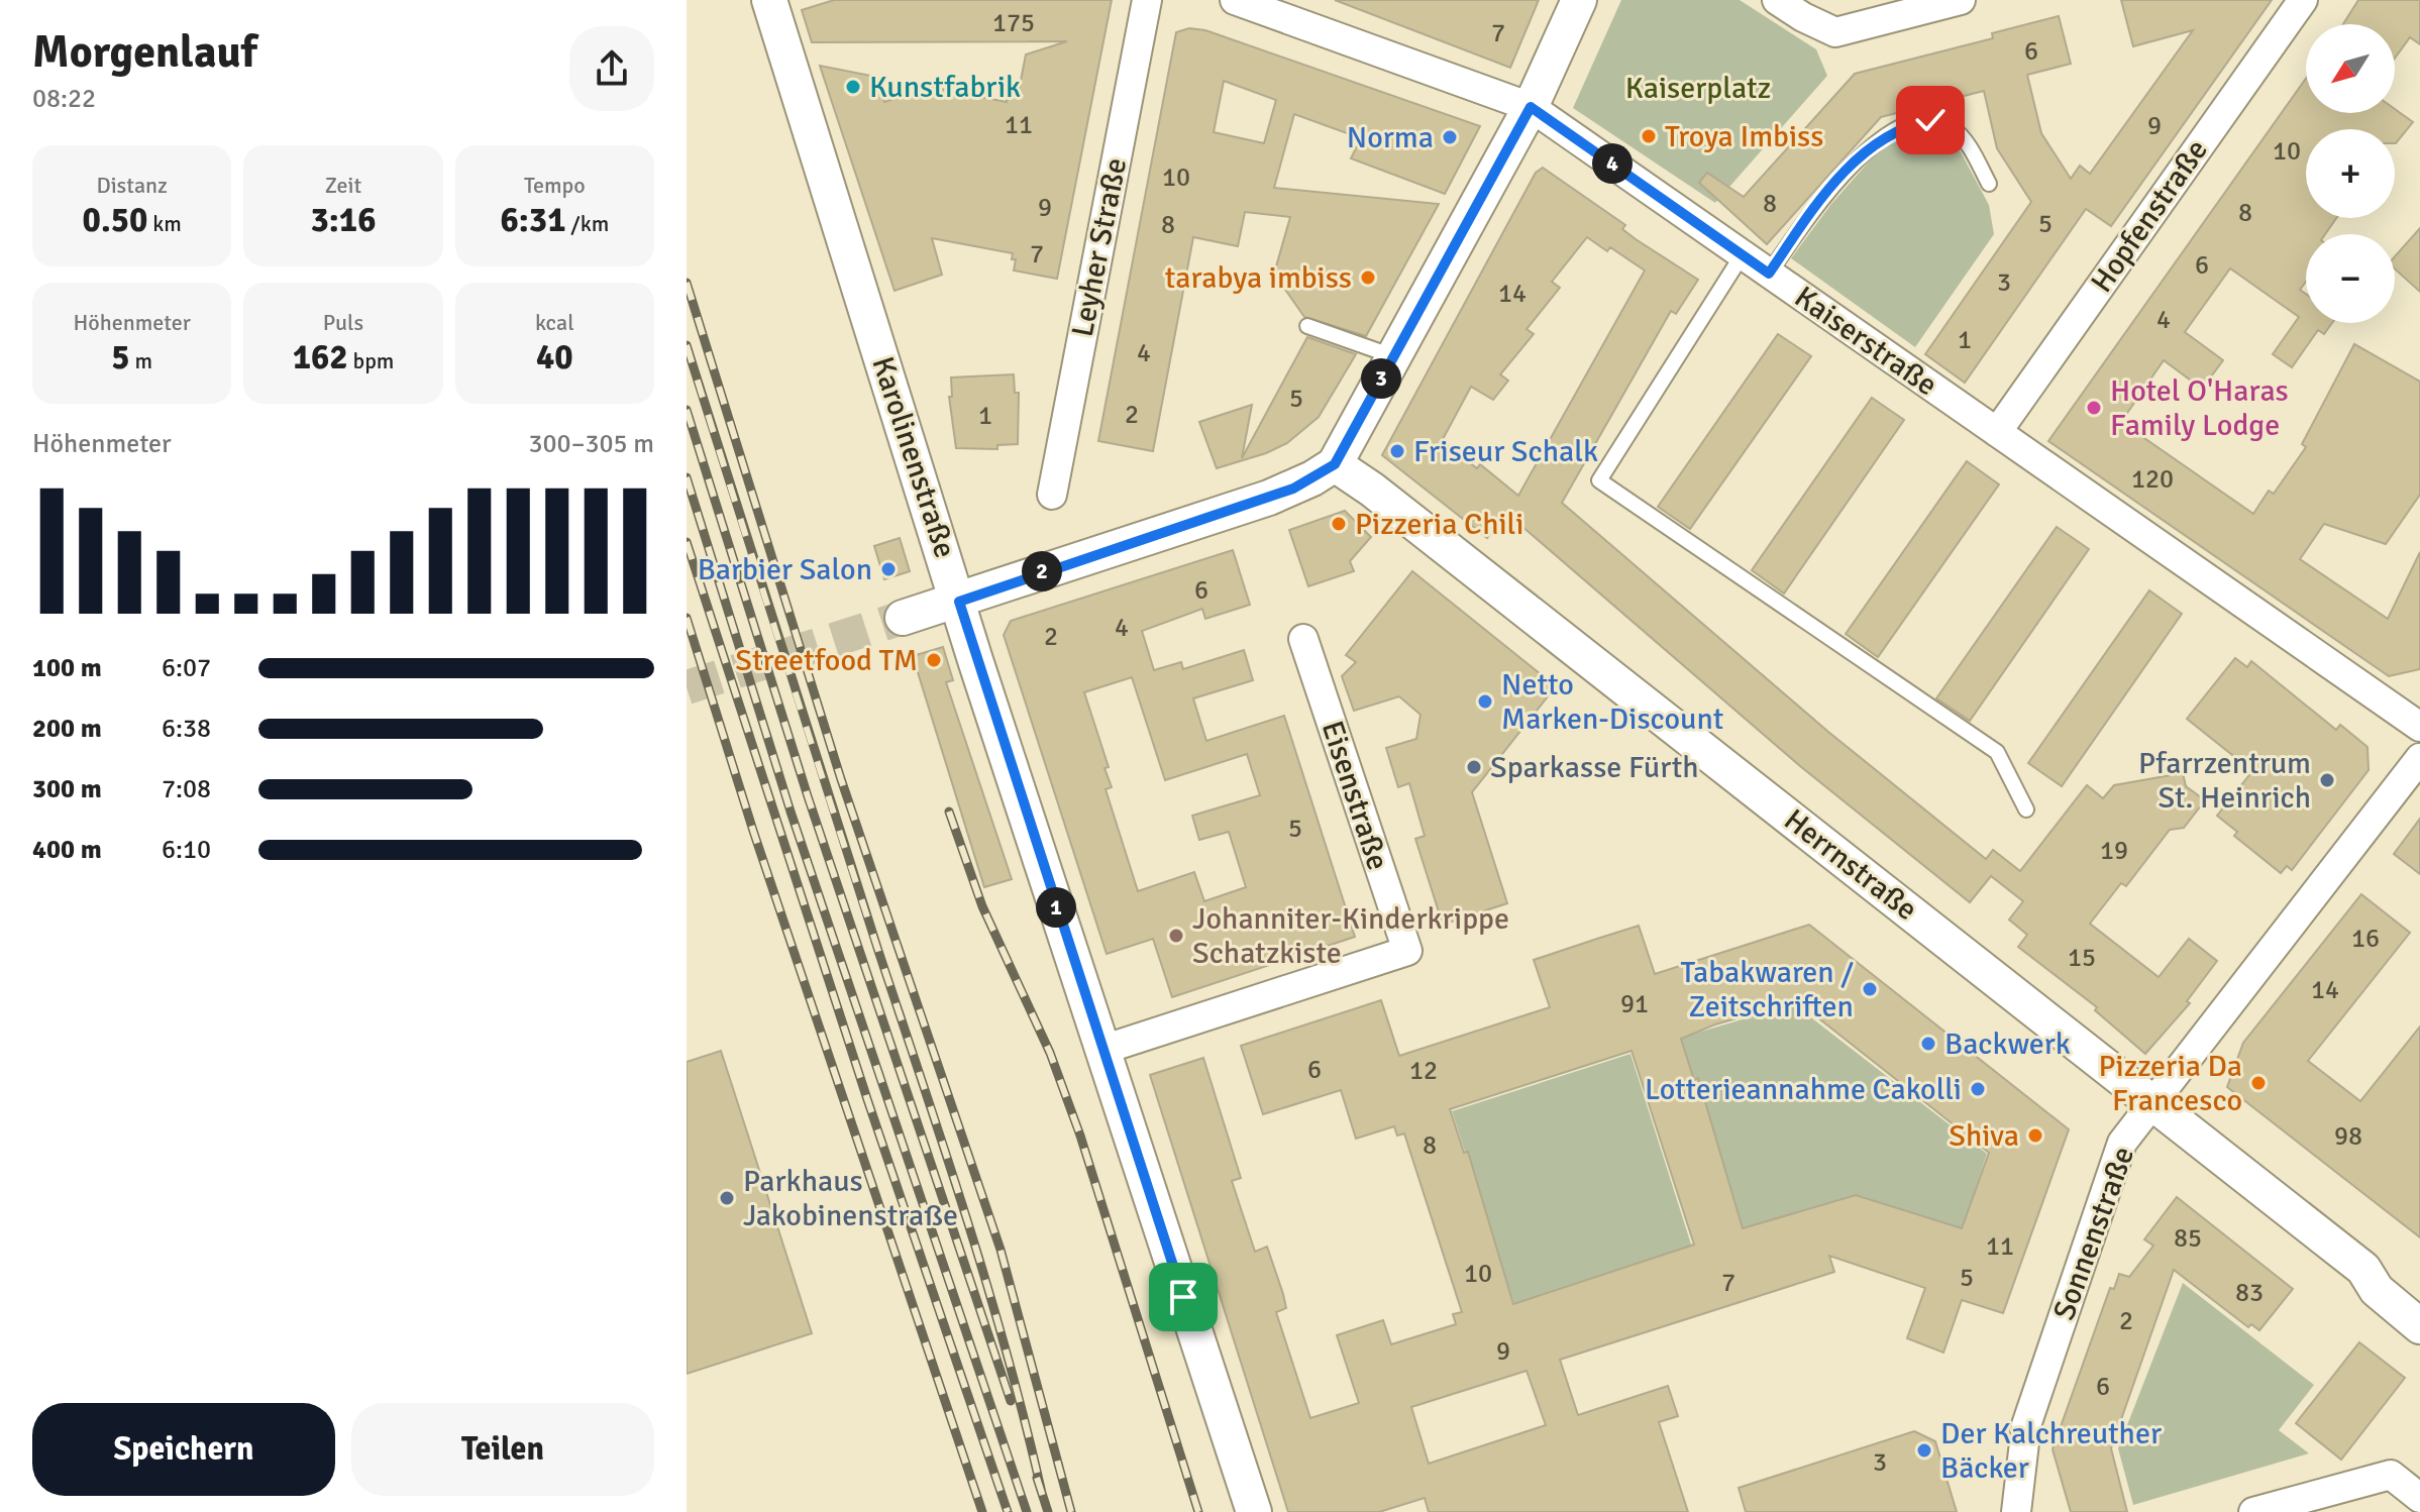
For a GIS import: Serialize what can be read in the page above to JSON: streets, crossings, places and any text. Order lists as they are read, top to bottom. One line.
{"streets":{"street":["Hopfenstraße","Leyher Straße","Kaiserstraße","Karolinenstraße","Eisenstraße","Herrnstraße","Sonnenstraße"]},"crossings":[["Hopfenstraße","Kaiserstraße"],["Karolinenstraße","Eisenstraße"],["Herrnstraße","Sonnenstraße"]],"parks":["Kaiserplatz"],"places":["Kunstfabrik","Troya Imbiss","Norma","tarabya imbiss","Hotel O'Haras Family Lodge","Friseur Schalk","Pizzeria Chili","Barbier Salon","Streetfood TM","Netto Marken-Discount","Sparkasse Fürth","Pfarrzentrum St. Heinrich","Johanniter-Kinderkrippe Schatzkiste","Tabakwaren / Zeitschriften","Backwerk","Pizzeria Da Francesco","Lotterieannahme Cakolli","Shiva","Parkhaus Jakobinenstraße","Der Kalchreuther Bäcker"],"house_numbers":["175","7","6","11","9","10","10","8","9","8","5","8","7","6","3","14","4","1","4","5","2","1","120","6","4","2","5","19","16","15","14","91","6","12","98","8","85","11","10","5","7","83","2","9","6","3"],"north":"bottom left","page":{"heading":["Morgenlauf","08:22"],"map_buttons":["+","−"],"stats":[["Distanz","0.50 km"],["Zeit","3:16"],["Tempo","6:31 /km"],["Höhenmeter","5 m"],["Puls","162 bpm"],["kcal","40"]],"pins":["4","3","2","1"],"chart":["Höhenmeter","300–305 m"],"list":[{"name":"100 m","note":"6:07"},{"name":"200 m","note":"6:38"},{"name":"300 m","note":"7:08"},{"name":"400 m","note":"6:10"}],"buttons":["Speichern","Teilen"]}}
